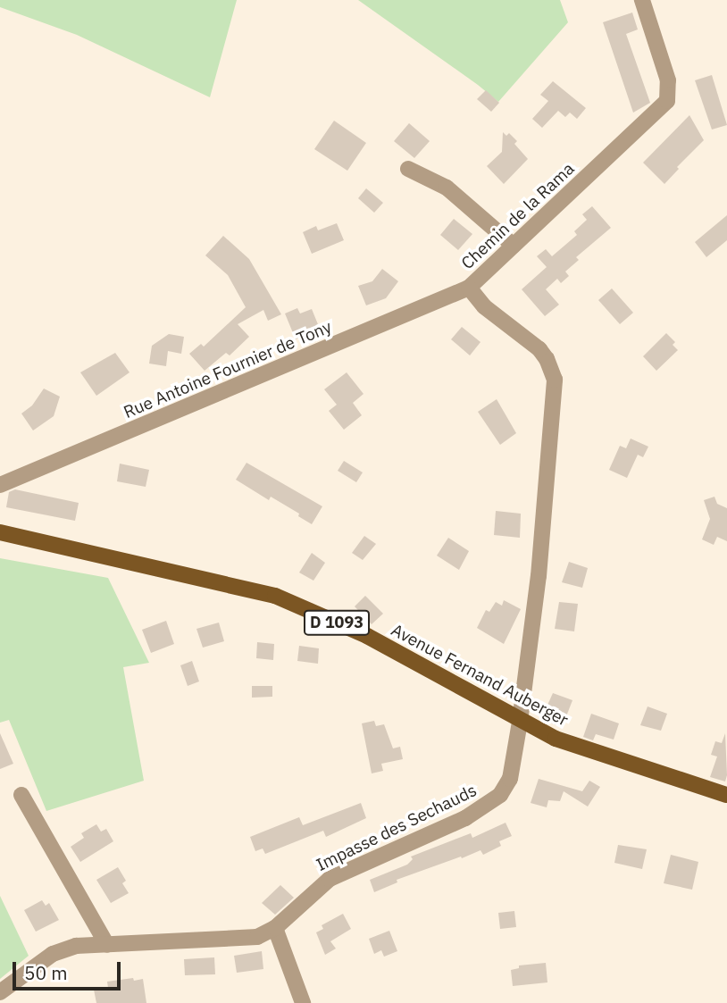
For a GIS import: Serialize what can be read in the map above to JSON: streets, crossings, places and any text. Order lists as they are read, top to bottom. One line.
{"streets":{"main road":["D 1093","Avenue Fernand Auberger"],"street":["Chemin de la Rama","Rue Antoine Fournier de Tony","Impasse des Sechauds"]},"crossings":[["Chemin de la Rama","Rue Antoine Fournier de Tony"],["Chemin de la Rama","Avenue Fernand Auberger"],["Chemin de la Rama","Impasse des Sechauds"],["Avenue Fernand Auberger","Impasse des Sechauds"]],"scale_bar":"50 m"}
